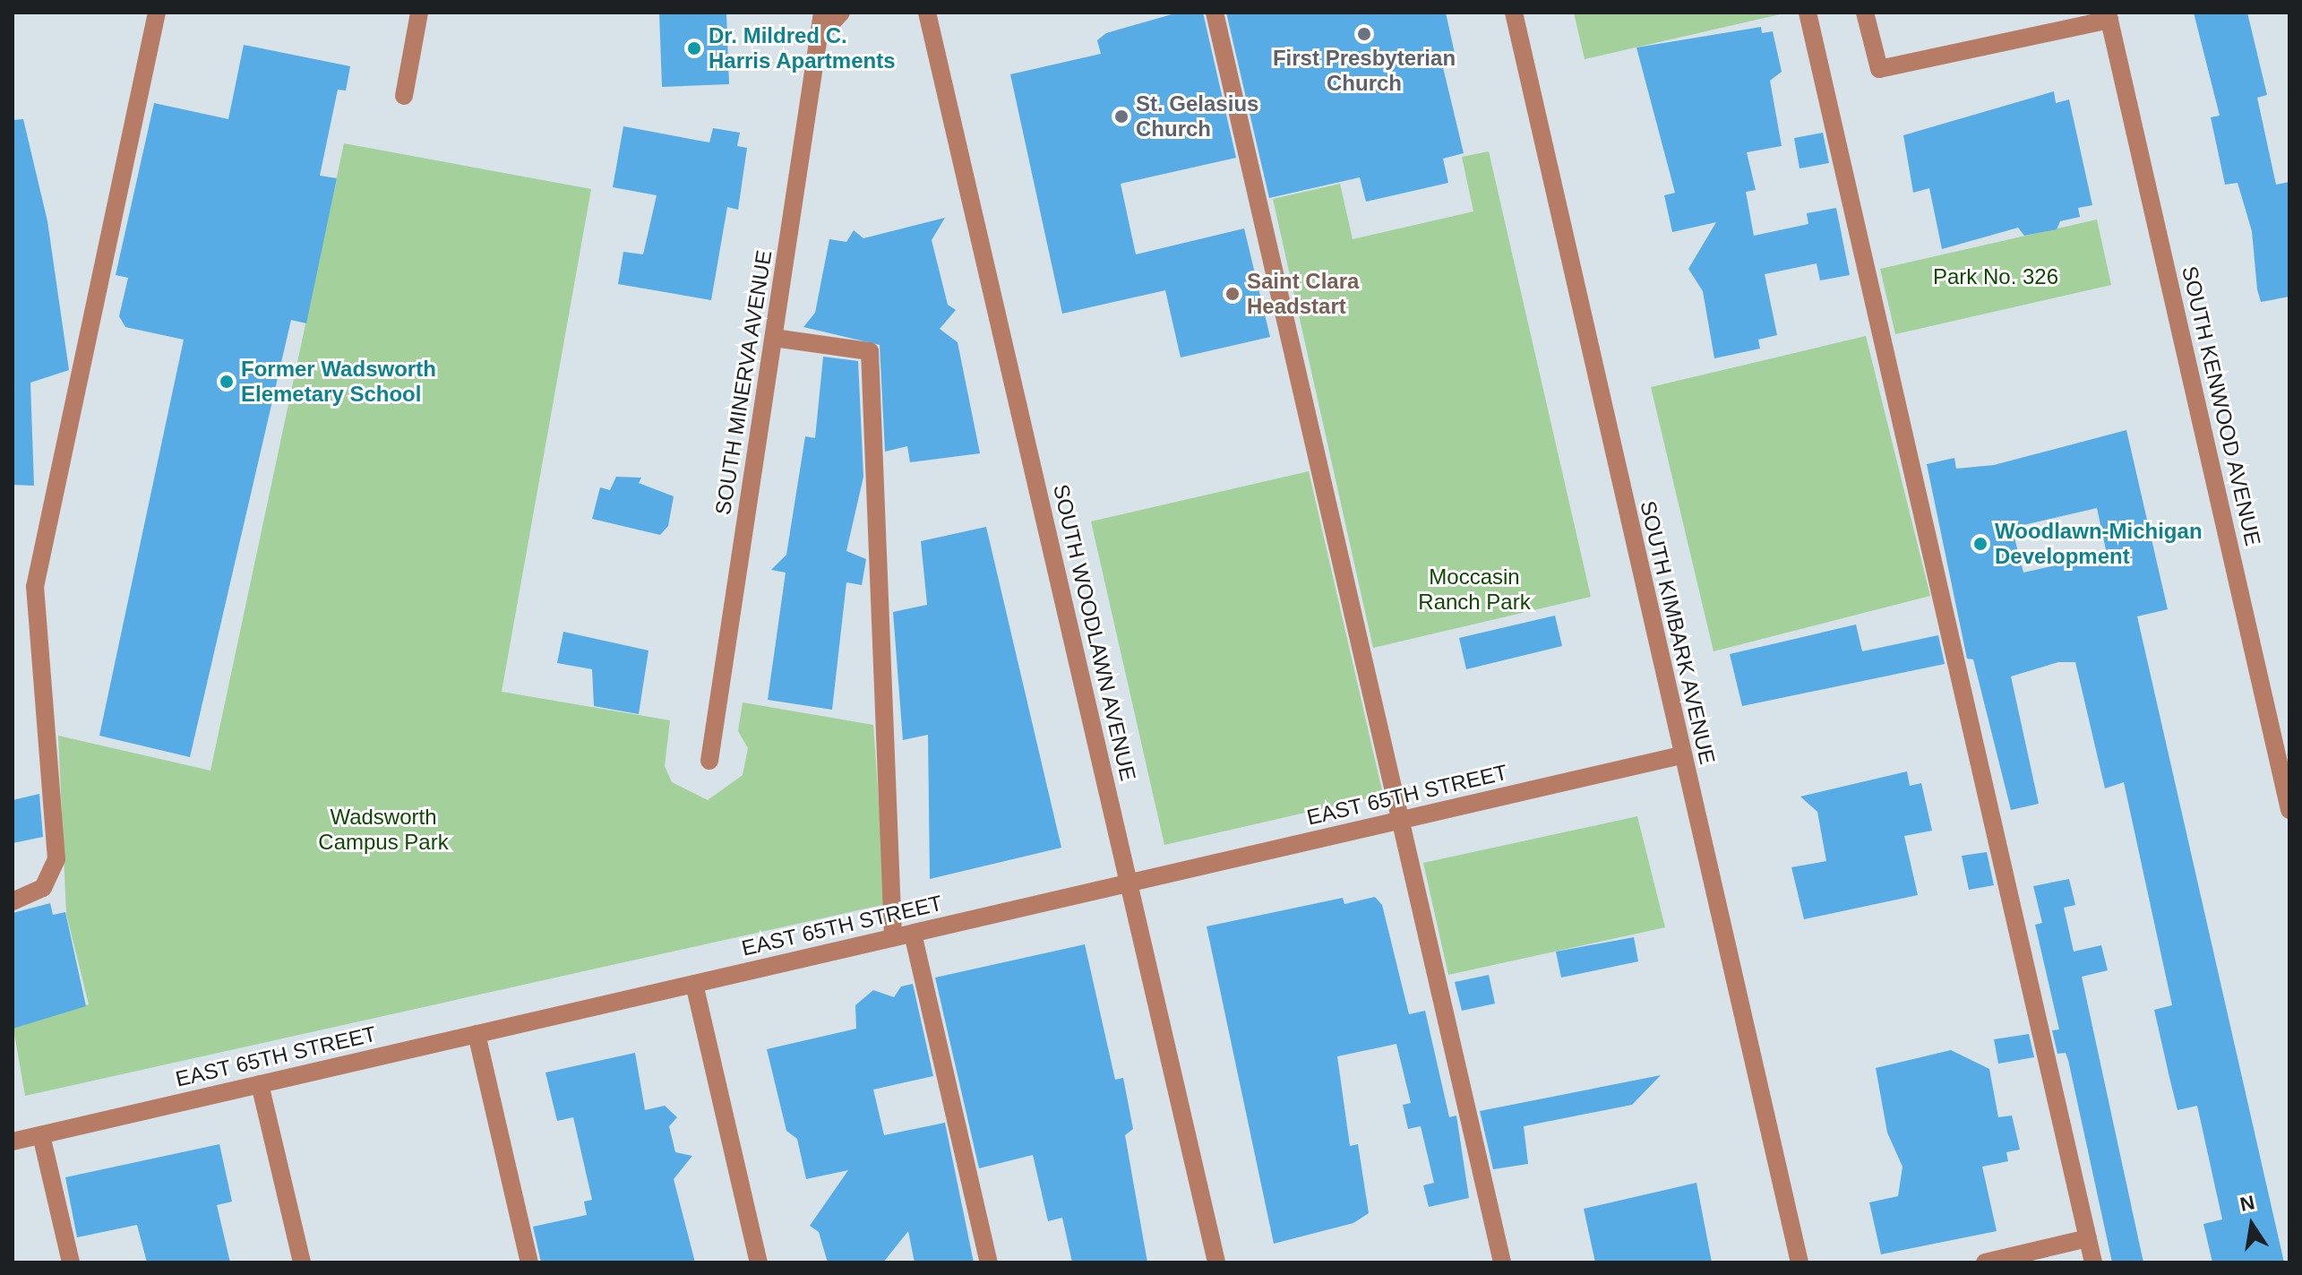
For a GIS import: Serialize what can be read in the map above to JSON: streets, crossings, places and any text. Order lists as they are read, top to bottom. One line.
{"streets":{"street":["SOUTH MINERVA AVENUE","SOUTH KENWOOD AVENUE","SOUTH WOODLAWN AVENUE","SOUTH KIMBARK AVENUE","EAST 65TH STREET"]},"crossings":[["SOUTH WOODLAWN AVENUE","EAST 65TH STREET"],["SOUTH KIMBARK AVENUE","EAST 65TH STREET"]],"parks":["Park No. 326","Moccasin Ranch Park","Wadsworth Campus Park"],"places":["First Presbyterian Church","Dr. Mildred C. Harris Apartments","St. Gelasius Church","Saint Clara Headstart","Former Wadsworth Elemetary School","Woodlawn-Michigan Development"],"north":"top"}
